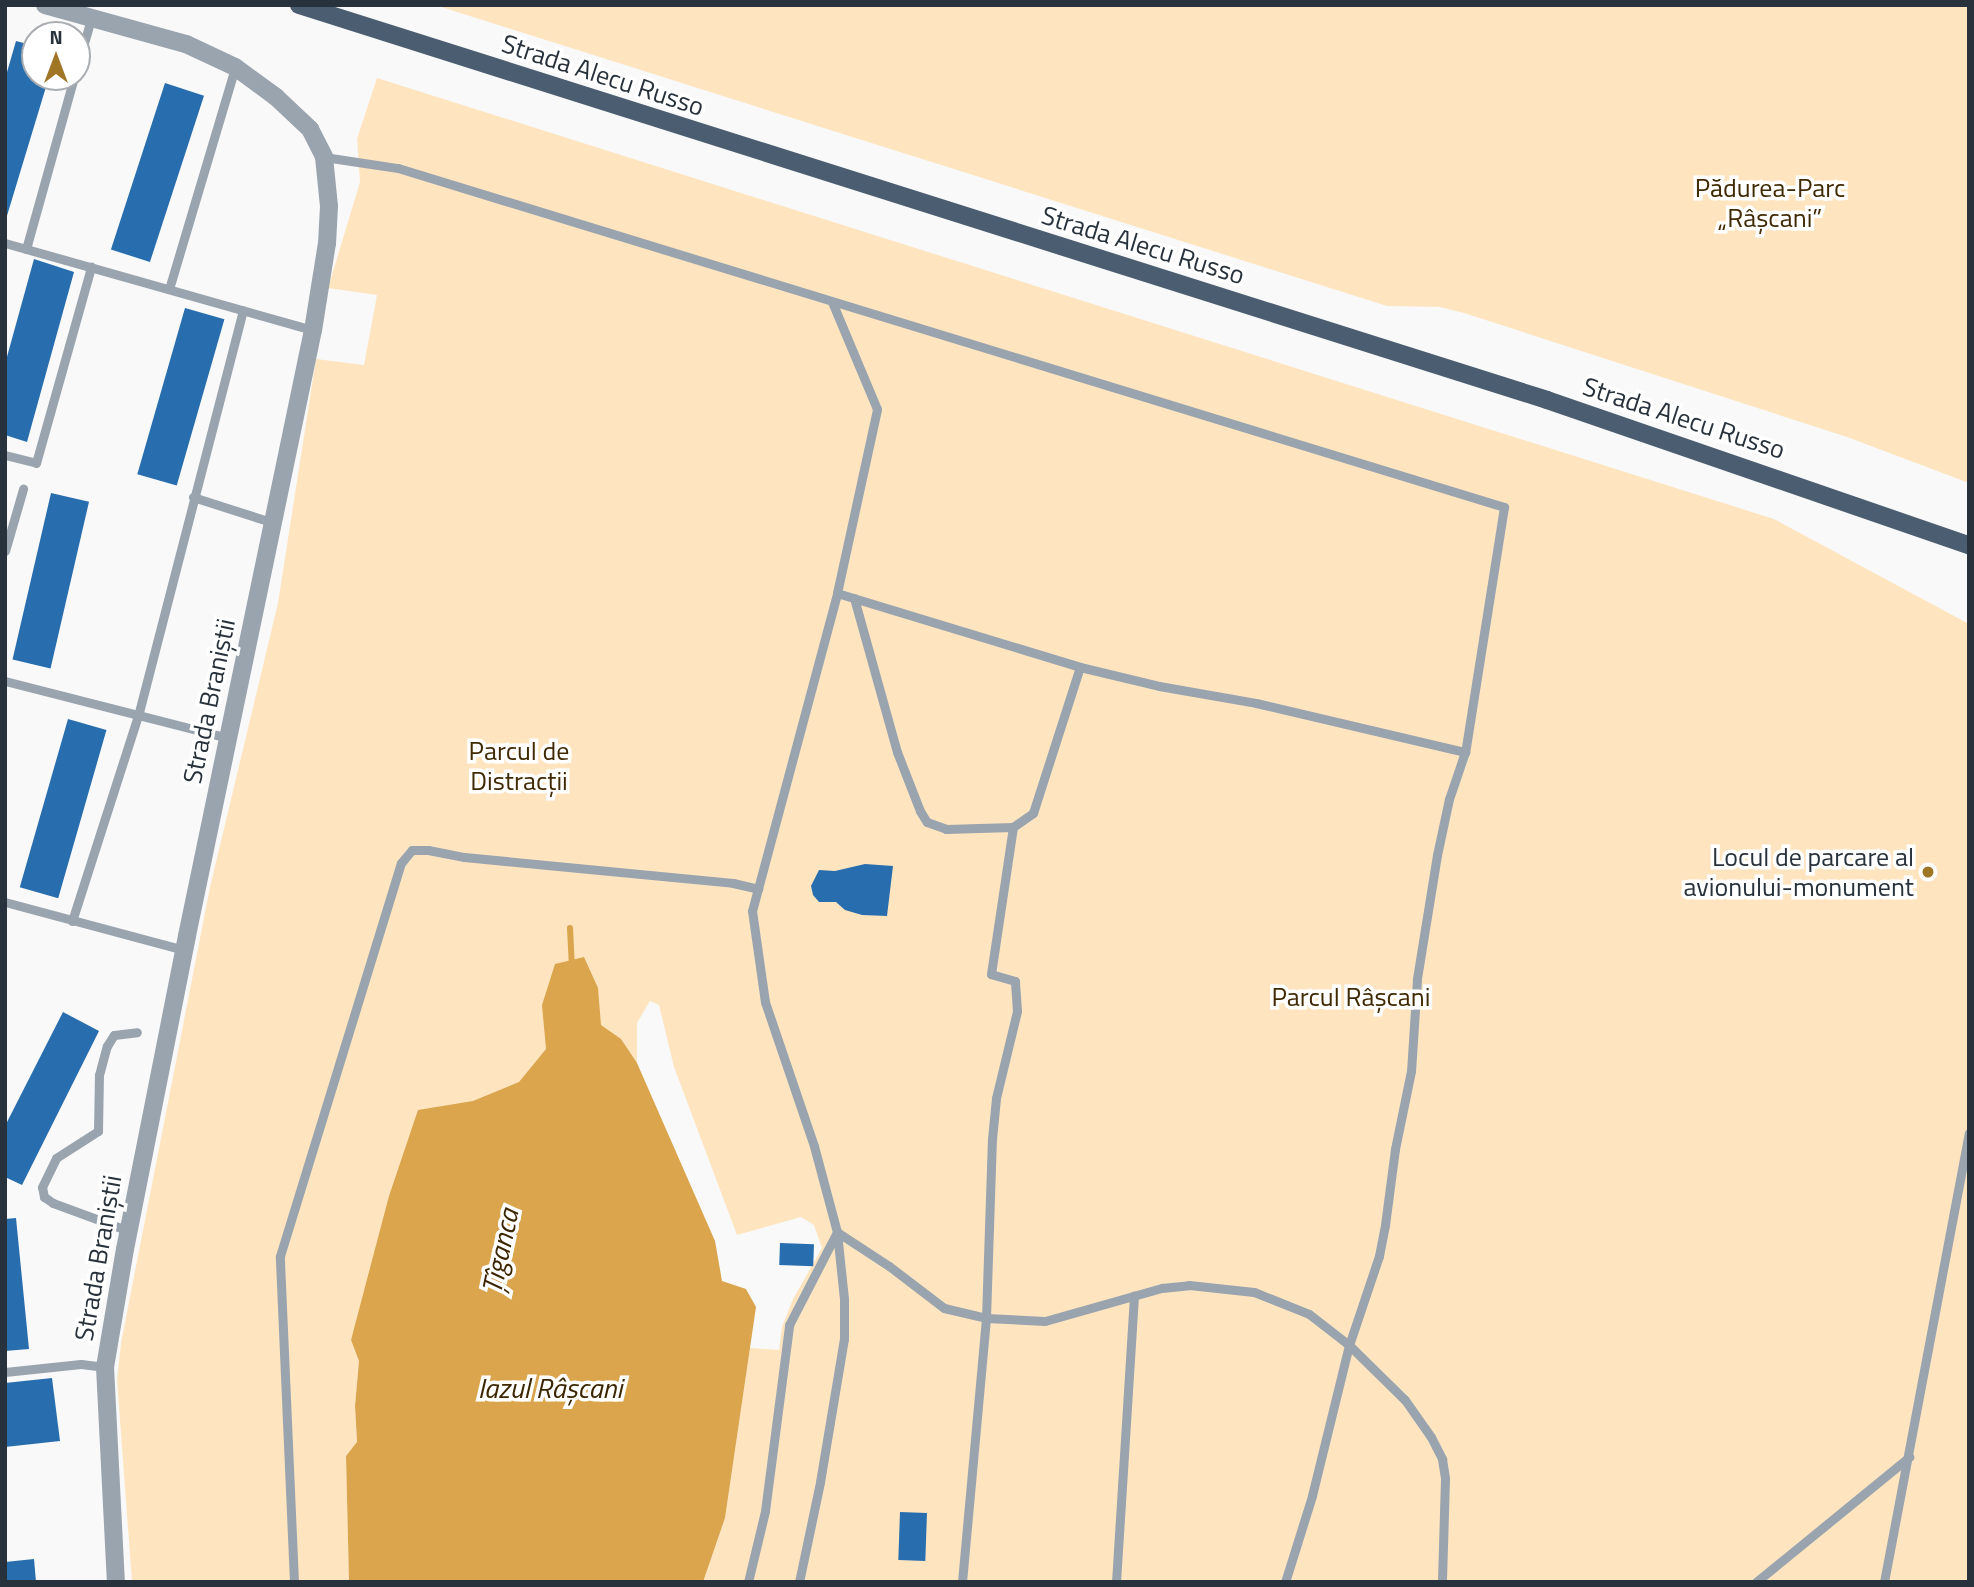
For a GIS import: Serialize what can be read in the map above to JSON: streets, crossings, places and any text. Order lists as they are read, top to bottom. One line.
{"streets":{"main road":["Strada Alecu Russo"],"street":["Strada Braniștii"]},"water":["Țîganca","Iazul Râșcani"],"parks":["Pădurea-Parc „Râșcani”","Parcul de Distracții","Parcul Râșcani"],"places":["Locul de parcare al avionului-monument"],"north":"top"}
